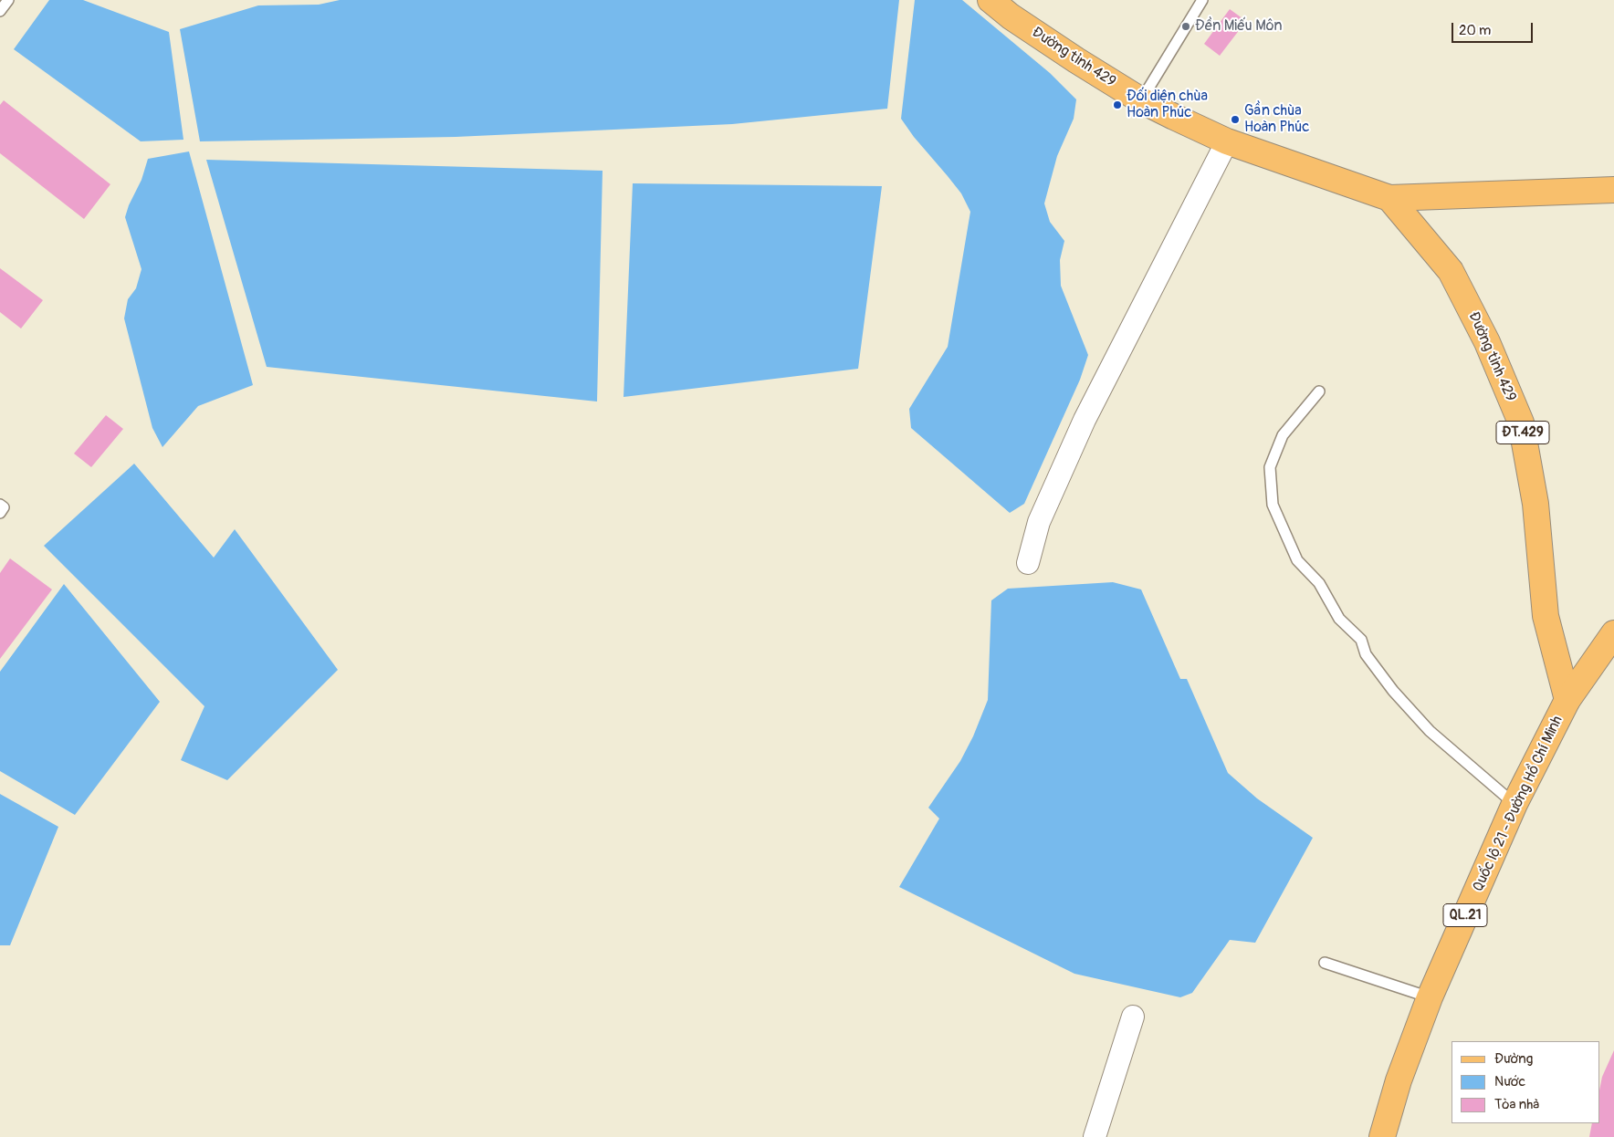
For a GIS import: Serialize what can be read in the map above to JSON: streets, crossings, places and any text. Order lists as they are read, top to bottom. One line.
{"streets":{"main road":["Đường tỉnh 429","ĐT.429","Quốc lộ 21 - Đường Hồ Chí Minh","QL.21"]},"crossings":[["Đường tỉnh 429","Quốc lộ 21 - Đường Hồ Chí Minh"]],"places":["Đền Miếu Môn","Đối diện chùa Hoàn Phúc","Gần chùa Hoàn Phúc"],"legend":["Đường","Nước","Tòa nhà"],"scale_bar":"20 m"}
